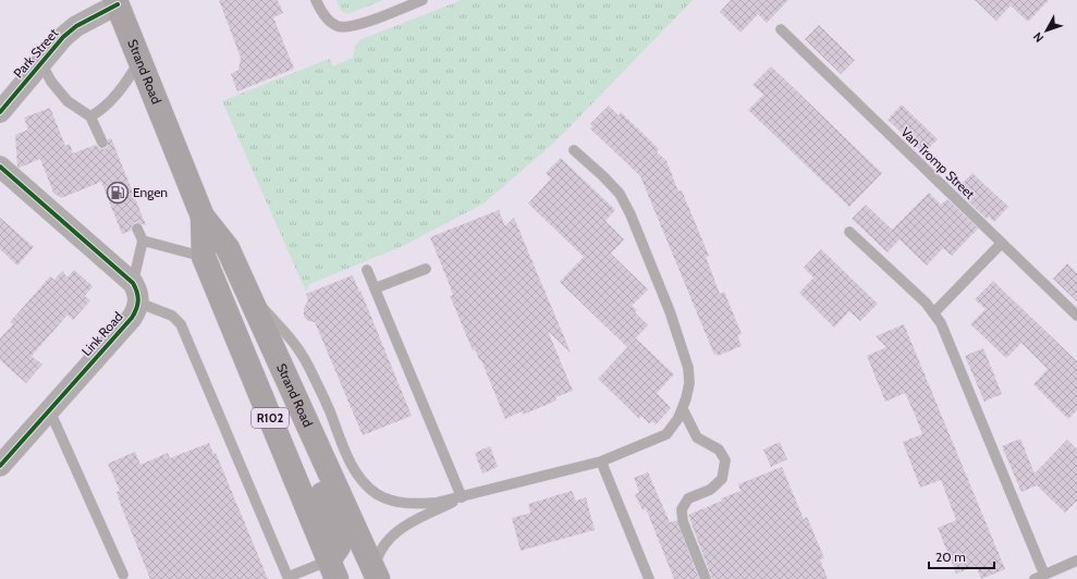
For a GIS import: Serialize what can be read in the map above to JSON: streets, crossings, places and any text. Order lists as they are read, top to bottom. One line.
{"streets":{"main road":["Strand Road","R102"],"street":["Park Street","Link Road"],"lane":["Van Tromp Street"]},"crossings":[["Park Street","Strand Road"]],"places":{"fuel station":["Engen"]},"scale_bar":"20 m","north":"bottom left"}
